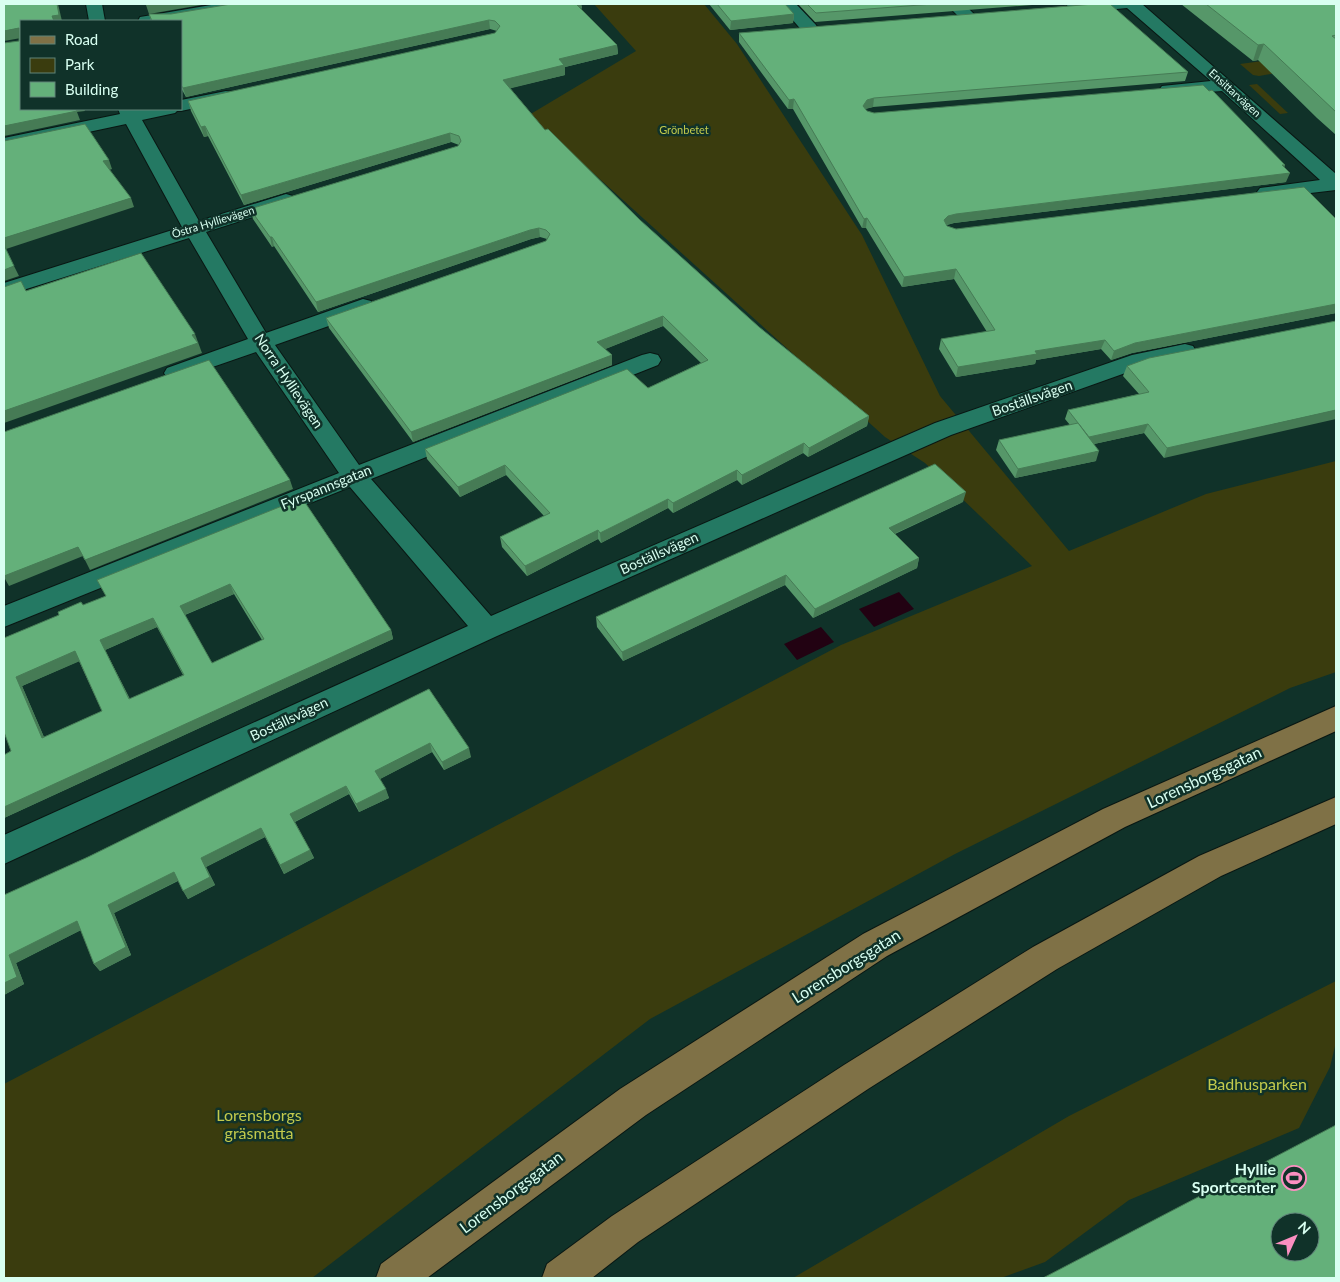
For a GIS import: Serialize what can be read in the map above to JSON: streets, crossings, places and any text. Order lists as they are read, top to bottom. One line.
{"streets":{"main road":["Lorensborgsgatan"],"street":["Ensittarvägen","Östra Hyllievägen","Norra Hyllievägen","Boställsvägen","Fyrspannsgatan"]},"crossings":[["Östra Hyllievägen","Norra Hyllievägen"],["Norra Hyllievägen","Boställsvägen"],["Norra Hyllievägen","Fyrspannsgatan"]],"parks":["Grönbetet","Badhusparken","Lorensborgs gräsmatta"],"places":{"sports":["Hyllie Sportcenter"]},"legend":["Road","Park","Building"],"north":"top right"}
